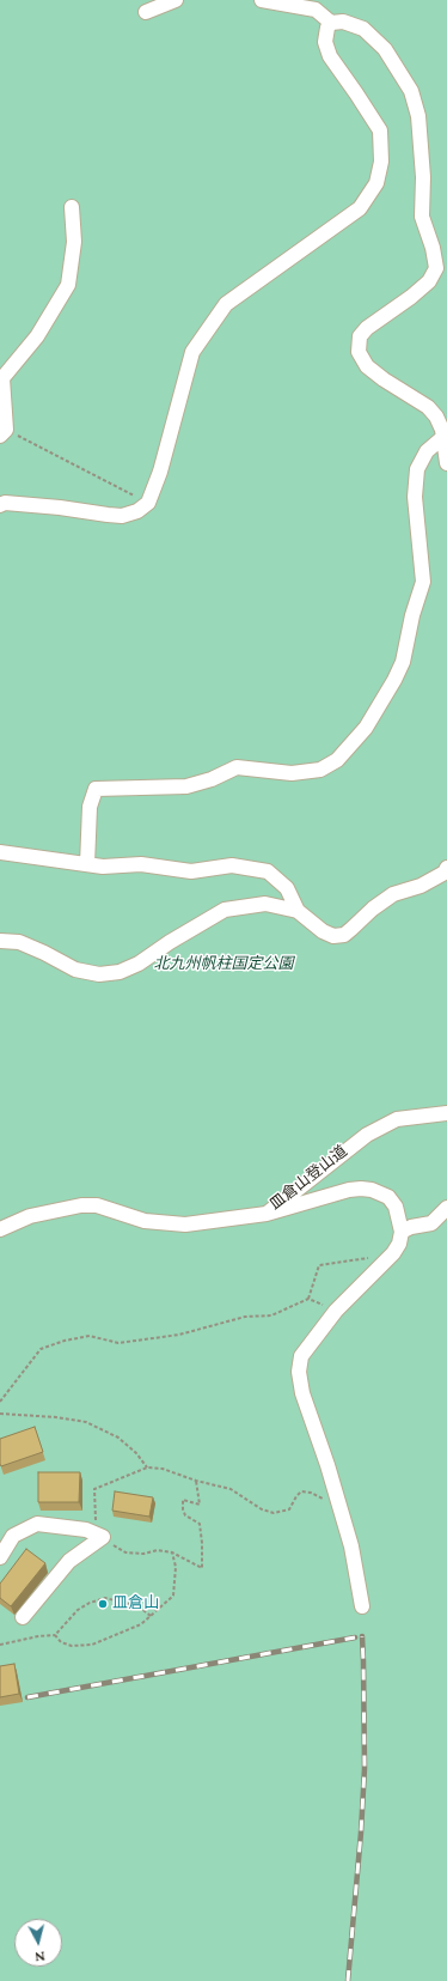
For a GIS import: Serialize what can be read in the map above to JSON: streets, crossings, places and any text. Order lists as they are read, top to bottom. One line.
{"streets":{"street":["皿倉山登山道"]},"parks":["北九州帆柱国定公園"],"places":["皿倉山"],"north":"bottom"}
